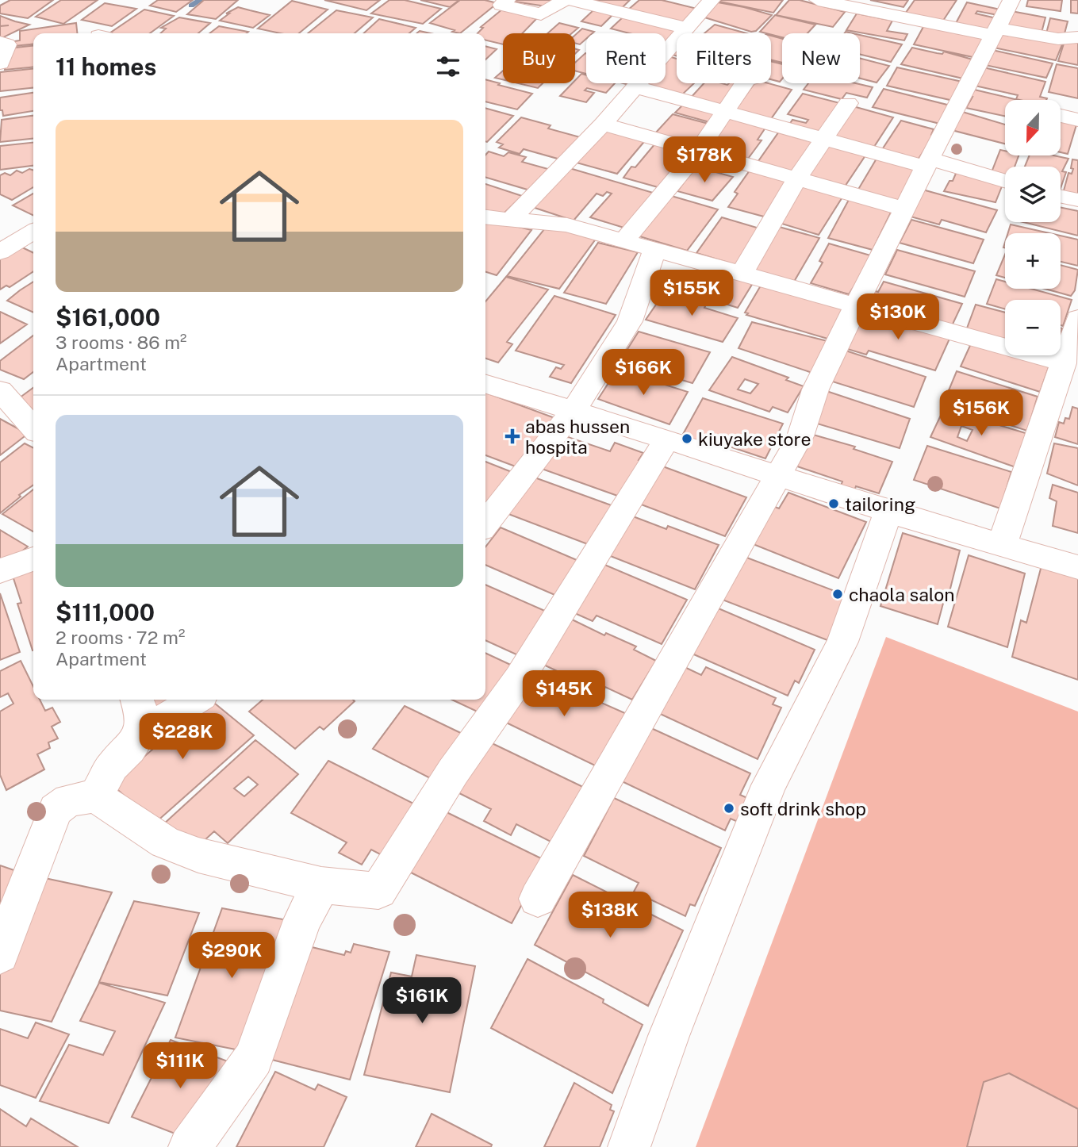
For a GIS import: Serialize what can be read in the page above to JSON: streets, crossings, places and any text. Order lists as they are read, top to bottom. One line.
{"places":{"health":["abas hussen hospita"],"other":["kiuyake store","tailoring","chaola salon","soft drink shop"]},"north":"bottom","page":{"chip":["Buy","Rent","Filters","New"],"heading":"11 homes","map_buttons":["+","−"],"list":[{"name":"$161,000","note":"3 rooms · 86 m² · Apartment"},{"name":"$111,000","note":"2 rooms · 72 m² · Apartment"}],"price":["$178K","$155K","$130K","$166K","$156K","$145K","$228K","$138K","$290K","$161K","$111K"]}}
